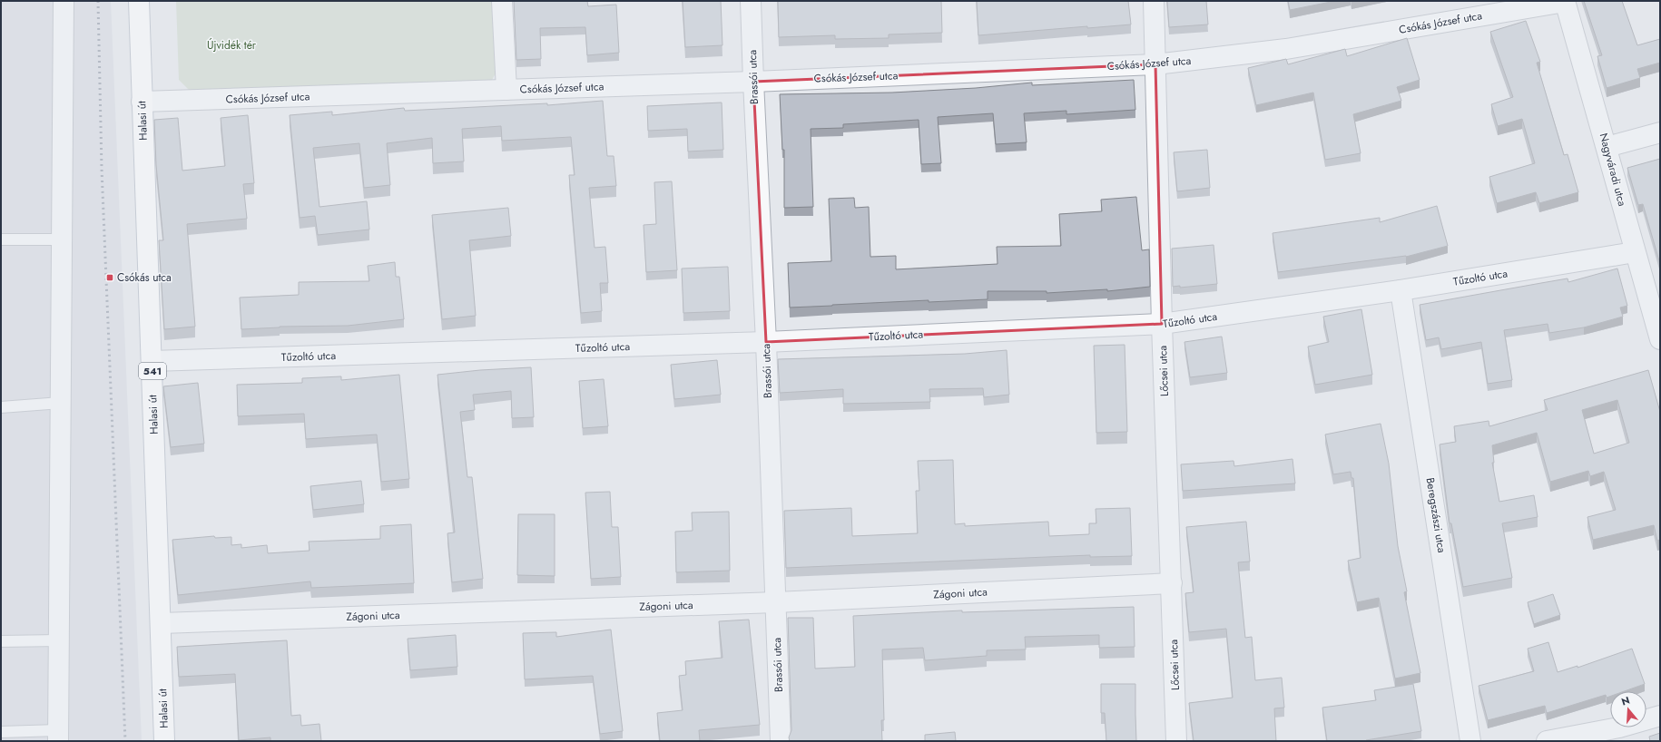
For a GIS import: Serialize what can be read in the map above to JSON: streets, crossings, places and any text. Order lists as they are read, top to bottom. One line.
{"streets":{"main road":["Halasi út","541"],"street":["Csókás József utca","Brassói utca","Nagyváradi utca","Tűzoltó utca","Lőcsei utca","Beregszászi utca","Zágoni utca"]},"crossings":[["Csókás József utca","Brassói utca"],["Csókás József utca","Halasi út"],["Csókás József utca","Nagyváradi utca"],["Csókás József utca","Lőcsei utca"],["Brassói utca","Tűzoltó utca"],["Brassói utca","Zágoni utca"],["Halasi út","Tűzoltó utca"],["Halasi út","Zágoni utca"],["Nagyváradi utca","Tűzoltó utca"],["Tűzoltó utca","Lőcsei utca"],["Tűzoltó utca","Beregszászi utca"],["Lőcsei utca","Zágoni utca"]],"parks":["Újvidék tér"],"places":{"transit":["Csókás utca"]},"north":"top"}
